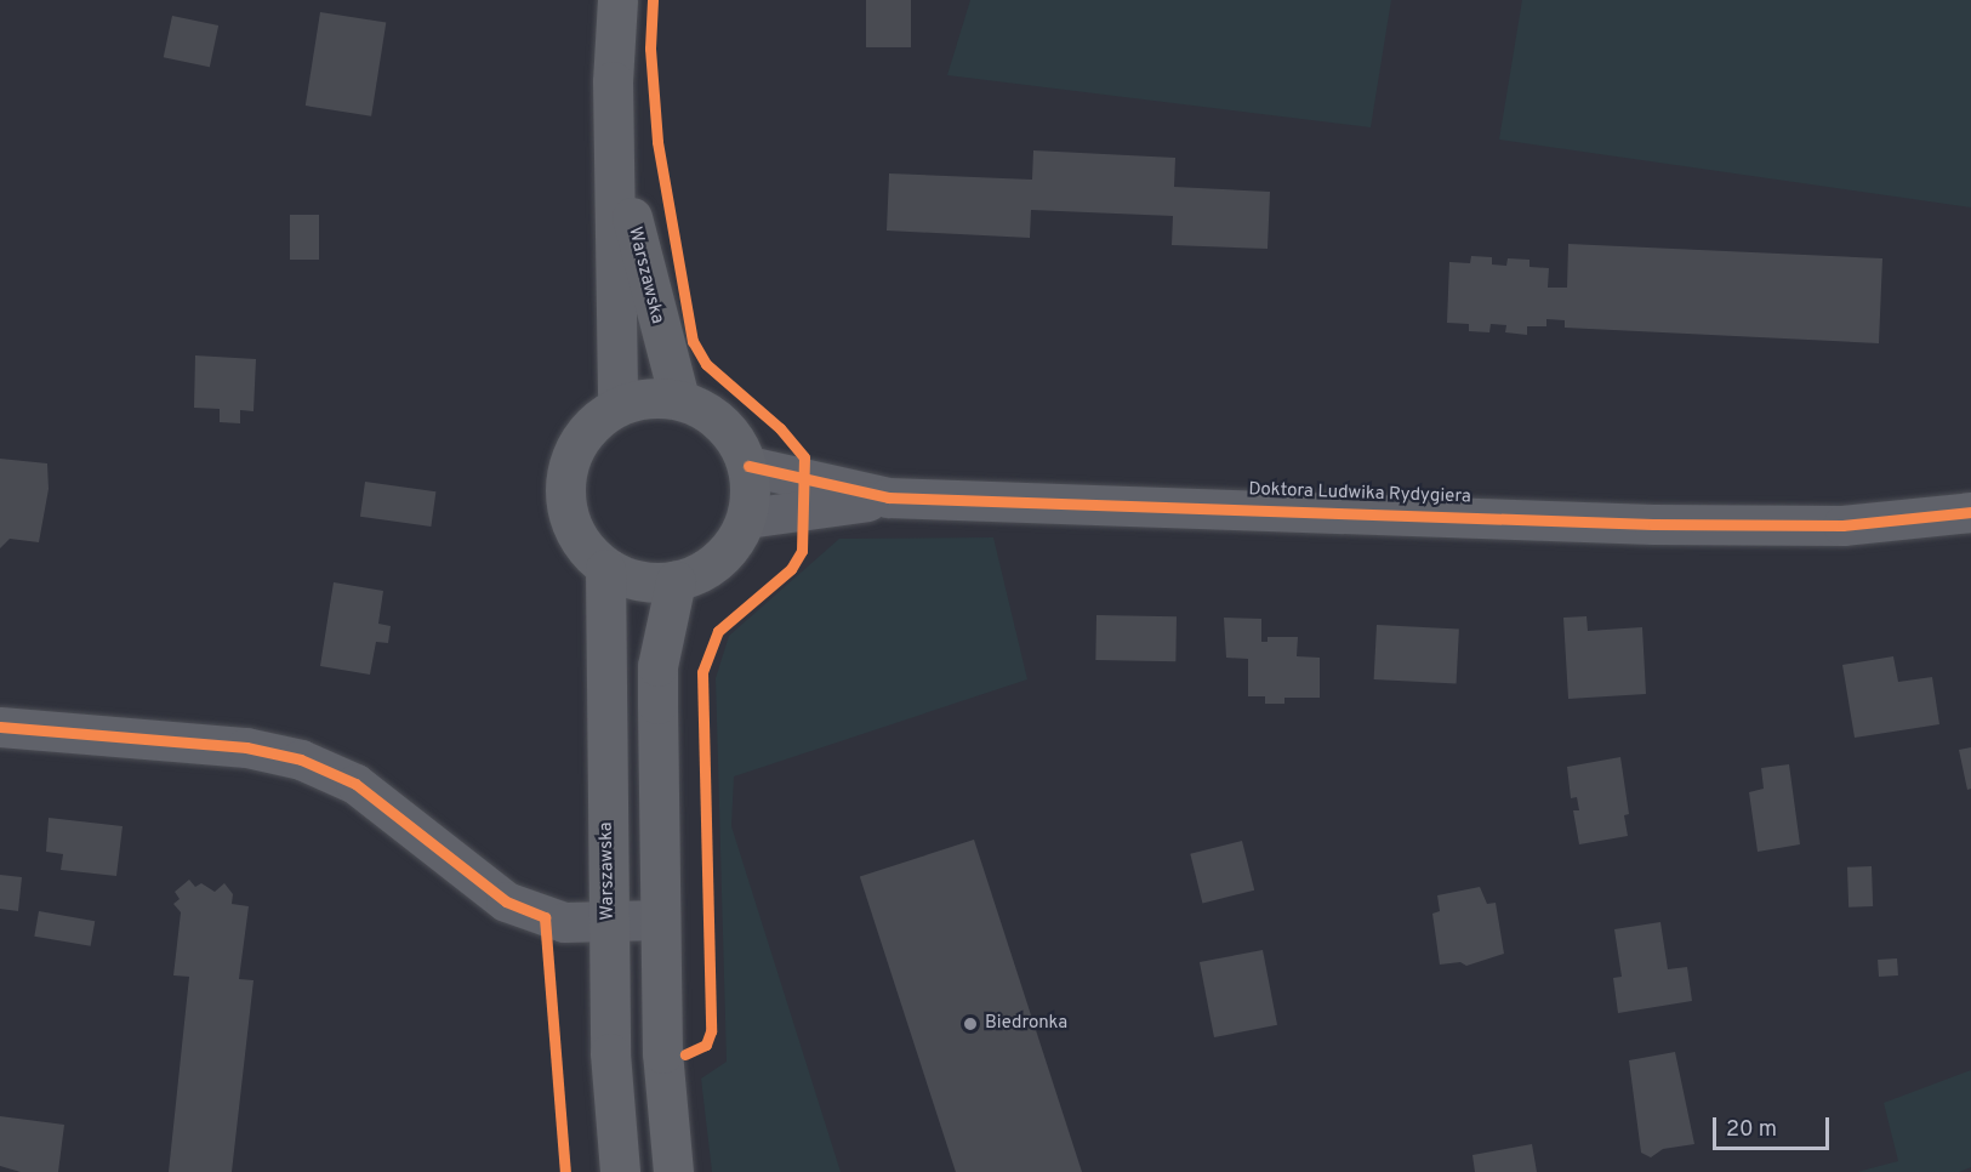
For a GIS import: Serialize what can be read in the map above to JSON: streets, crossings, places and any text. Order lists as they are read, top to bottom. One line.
{"streets":{"main road":["Warszawska"],"street":["Doktora Ludwika Rydygiera"]},"crossings":[["Warszawska","Doktora Ludwika Rydygiera"]],"places":["Biedronka"],"scale_bar":"20 m"}
